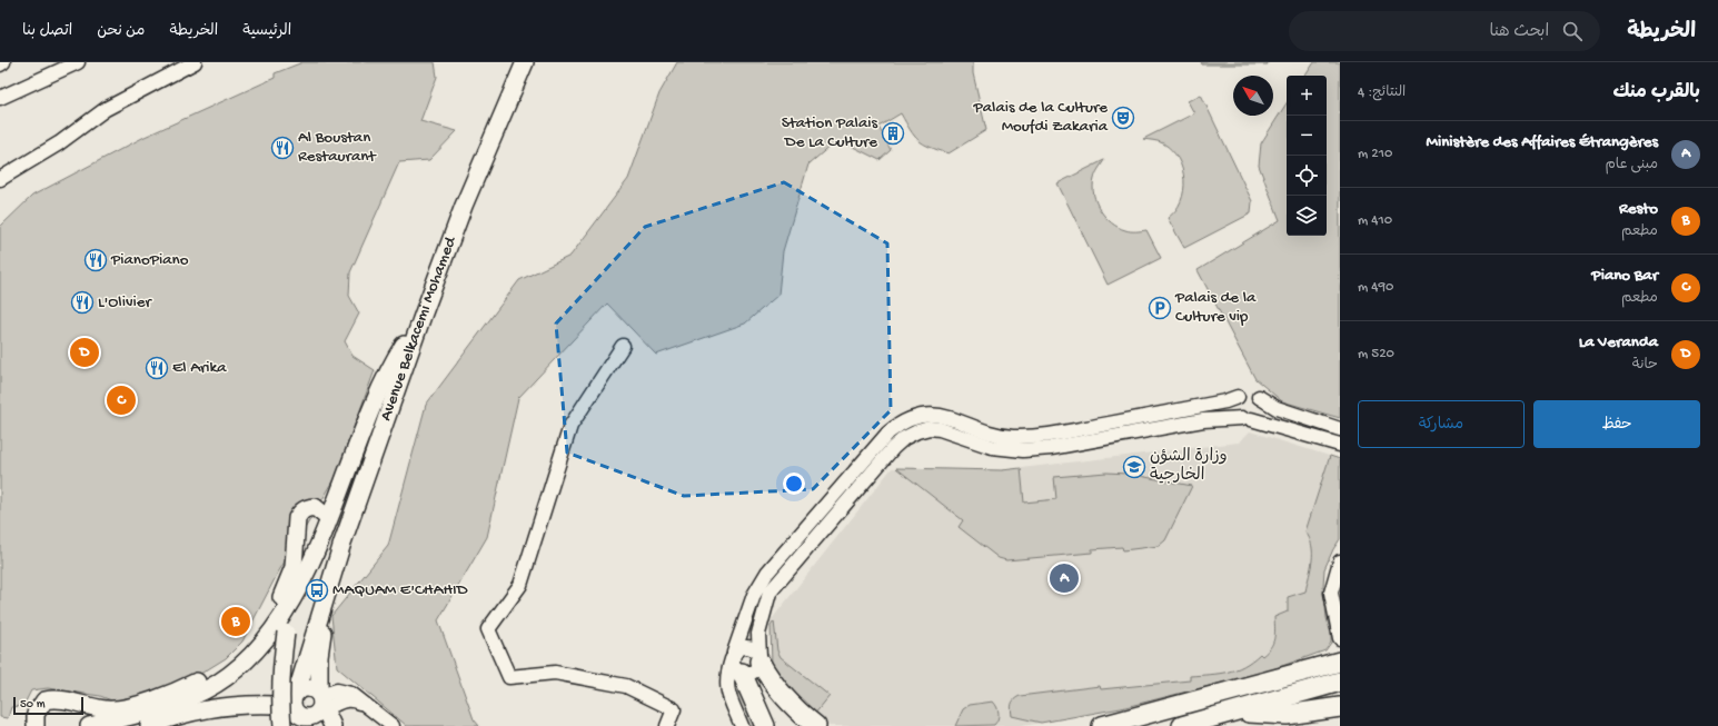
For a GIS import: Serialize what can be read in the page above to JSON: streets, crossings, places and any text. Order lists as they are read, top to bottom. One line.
{"streets":{"main road":["Avenue Belkacemi Mohamed"]},"places":{"theatre":["Palais de la Culture Moufdi Zakaria"],"building":["Station Palais De La Culture"],"restaurant":["Al Boustan Restaurant","PianoPiano","L'Olivier","El Arika"],"parking":["Palais de la Culture vip"],"school or university":["وزارة الشؤن الخارجية"],"bus stop":["MAQUAM E'CHAHID"]},"scale_bar":"50 m","north":"top left","page":{"header":"الخريطة","search":"ابحث هنا","nav":["الرئيسية","الخريطة","من نحن","اتصل بنا"],"heading":["بالقرب منك","النتائج: 4"],"map_buttons":["+","−"],"list":[{"mark":"A","name":"Ministère des Affaires Étrangères","note":"مبنى عام","value":"210 m"},{"mark":"B","name":"Resto","note":"مطعم","value":"410 m"},{"mark":"C","name":"Piano Bar","note":"مطعم","value":"490 m"},{"mark":"D","name":"La Veranda","note":"حانة","value":"520 m"}],"pins":["D","C","A","B"],"buttons":["حفظ","مشاركة"],"scale":"50 m"}}
